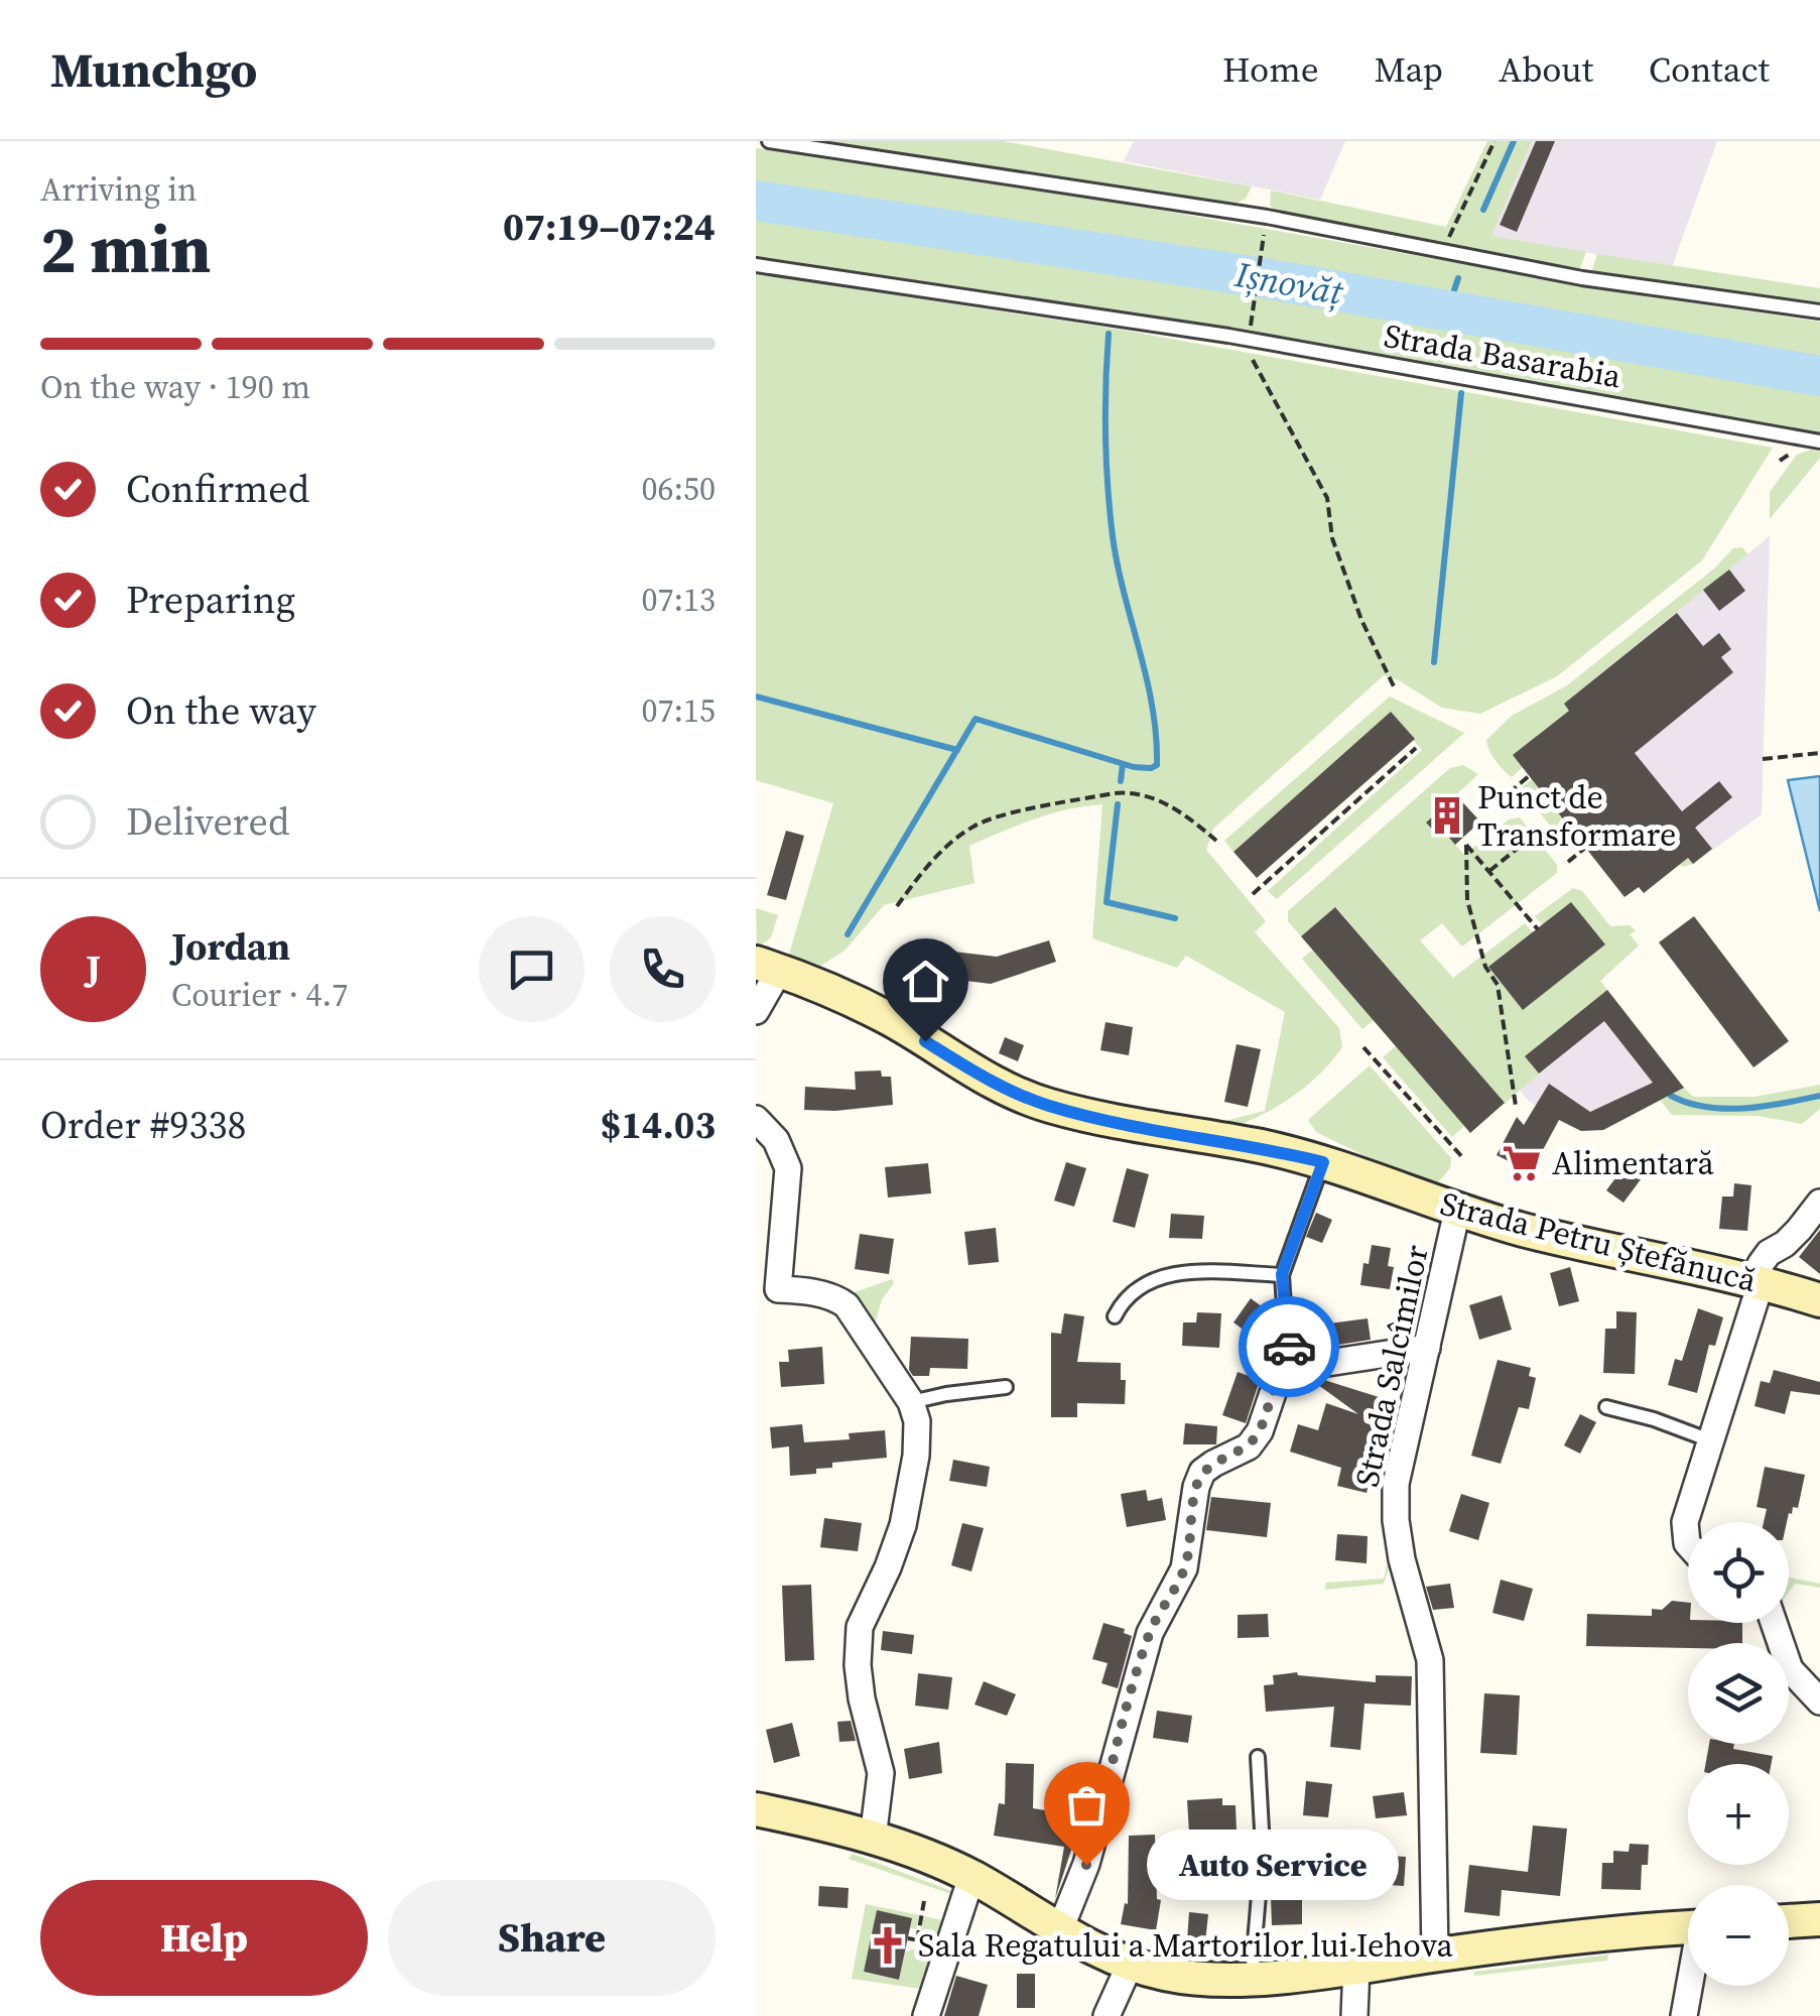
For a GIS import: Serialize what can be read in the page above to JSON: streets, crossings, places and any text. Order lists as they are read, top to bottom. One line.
{"streets":{"main road":["Strada Petru Ștefănucă"],"street":["Strada Salcîmilor"],"lane":["Strada Basarabia"]},"crossings":[["Strada Petru Ștefănucă","Strada Salcîmilor"]],"water":["Ișnovăț"],"places":{"building":["Punct de Transformare"],"supermarket":["Alimentară"],"other":["Auto Service"],"church":["Sala Regatului a Martorilor lui Iehova"]},"page":{"header":"Munchgo","nav":["Home","Map","About","Contact"],"heading":["2 min","Arriving in","07:19–07:24"],"panel":["Jordan","Courier · 4.7","Order #9338","$14.03"],"bar":"On the way · 190 m","list":[["Confirmed","06:50"],["Preparing","07:13"],["On the way","07:15"],"Delivered"],"round":"J","map_buttons":["+","−"],"bubble":"Auto Service","buttons":["Help","Share"]}}
